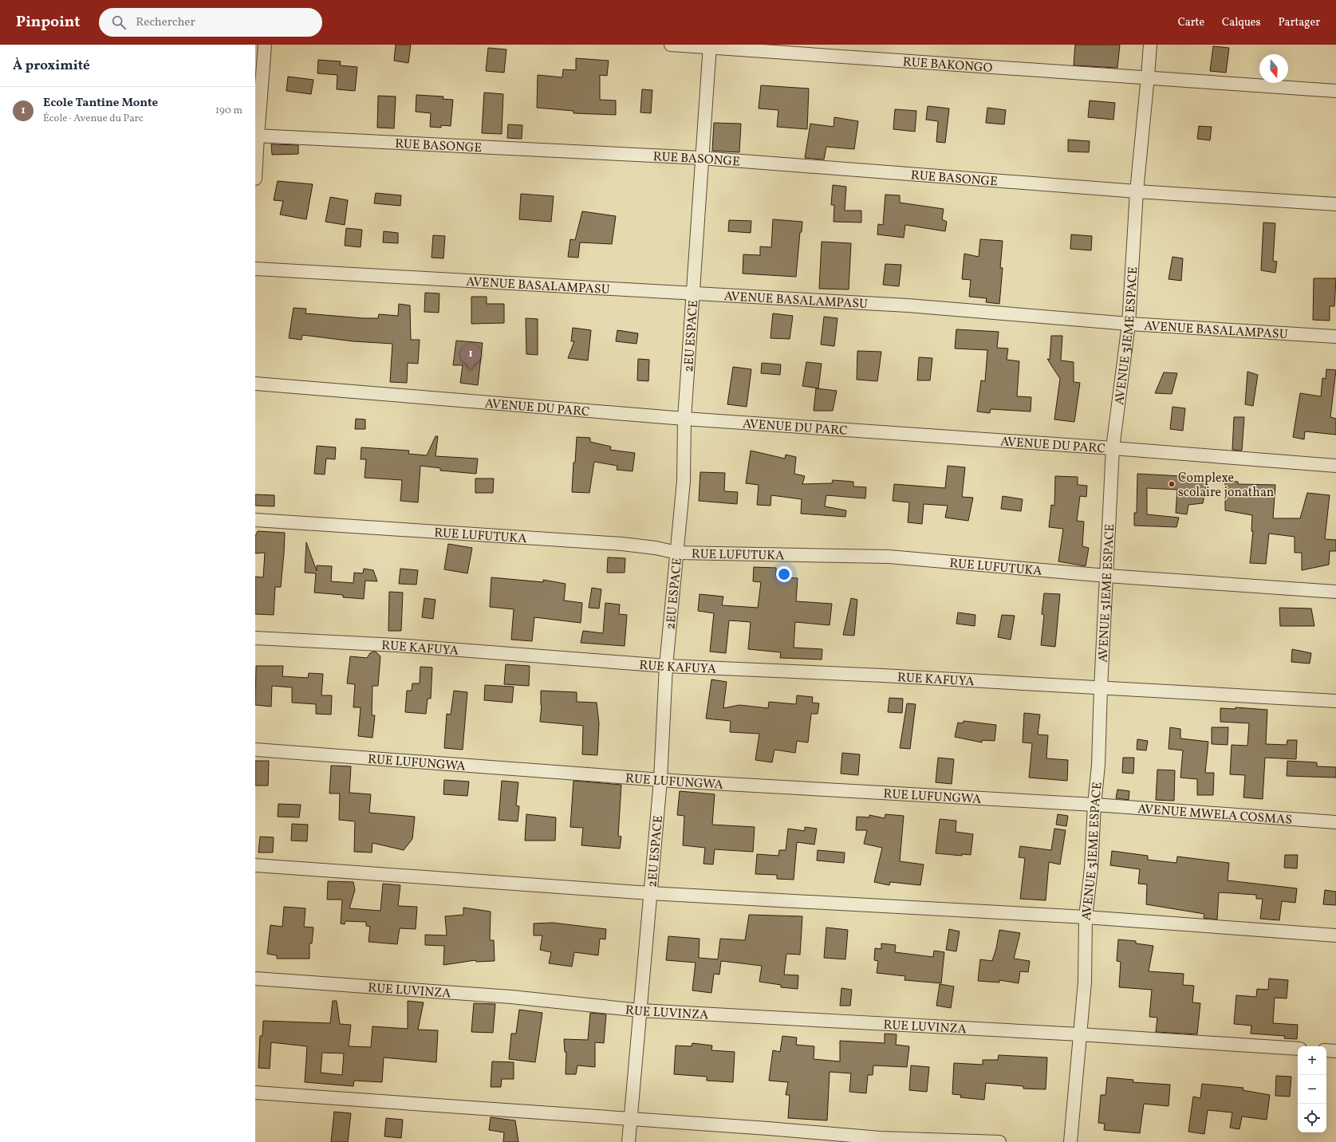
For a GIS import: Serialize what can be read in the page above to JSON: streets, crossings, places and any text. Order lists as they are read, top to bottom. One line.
{"streets":{"street":["RUE BAKONGO","RUE BASONGE","AVENUE BASALAMPASU","2EU ESPACE","AVENUE 3IEME ESPACE","AVENUE DU PARC","RUE LUFUTUKA","RUE KAFUYA","RUE LUFUNGWA","AVENUE MWELA COSMAS","RUE LUVINZA"]},"crossings":[["RUE BAKONGO","2EU ESPACE"],["RUE BAKONGO","AVENUE 3IEME ESPACE"],["RUE BASONGE","2EU ESPACE"],["RUE BASONGE","AVENUE 3IEME ESPACE"],["AVENUE BASALAMPASU","2EU ESPACE"],["AVENUE BASALAMPASU","AVENUE 3IEME ESPACE"],["2EU ESPACE","AVENUE DU PARC"],["2EU ESPACE","RUE LUFUTUKA"],["2EU ESPACE","RUE KAFUYA"],["2EU ESPACE","RUE LUFUNGWA"],["2EU ESPACE","RUE LUVINZA"],["AVENUE 3IEME ESPACE","AVENUE DU PARC"],["AVENUE 3IEME ESPACE","RUE LUFUTUKA"],["AVENUE 3IEME ESPACE","RUE KAFUYA"],["AVENUE 3IEME ESPACE","RUE LUFUNGWA"],["AVENUE 3IEME ESPACE","AVENUE MWELA COSMAS"],["AVENUE 3IEME ESPACE","RUE LUVINZA"],["RUE LUFUNGWA","AVENUE MWELA COSMAS"]],"places":["Complexe scolaire jonathan"],"north":"bottom","page":{"header":"Pinpoint","search":"Rechercher","nav":["Carte","Calques","Partager"],"heading":"À proximité","list":[{"mark":"1","name":"Ecole Tantine Monte","note":"École · Avenue du Parc","value":"190 m"}],"pins":"1","map_buttons":["+","−"]}}
